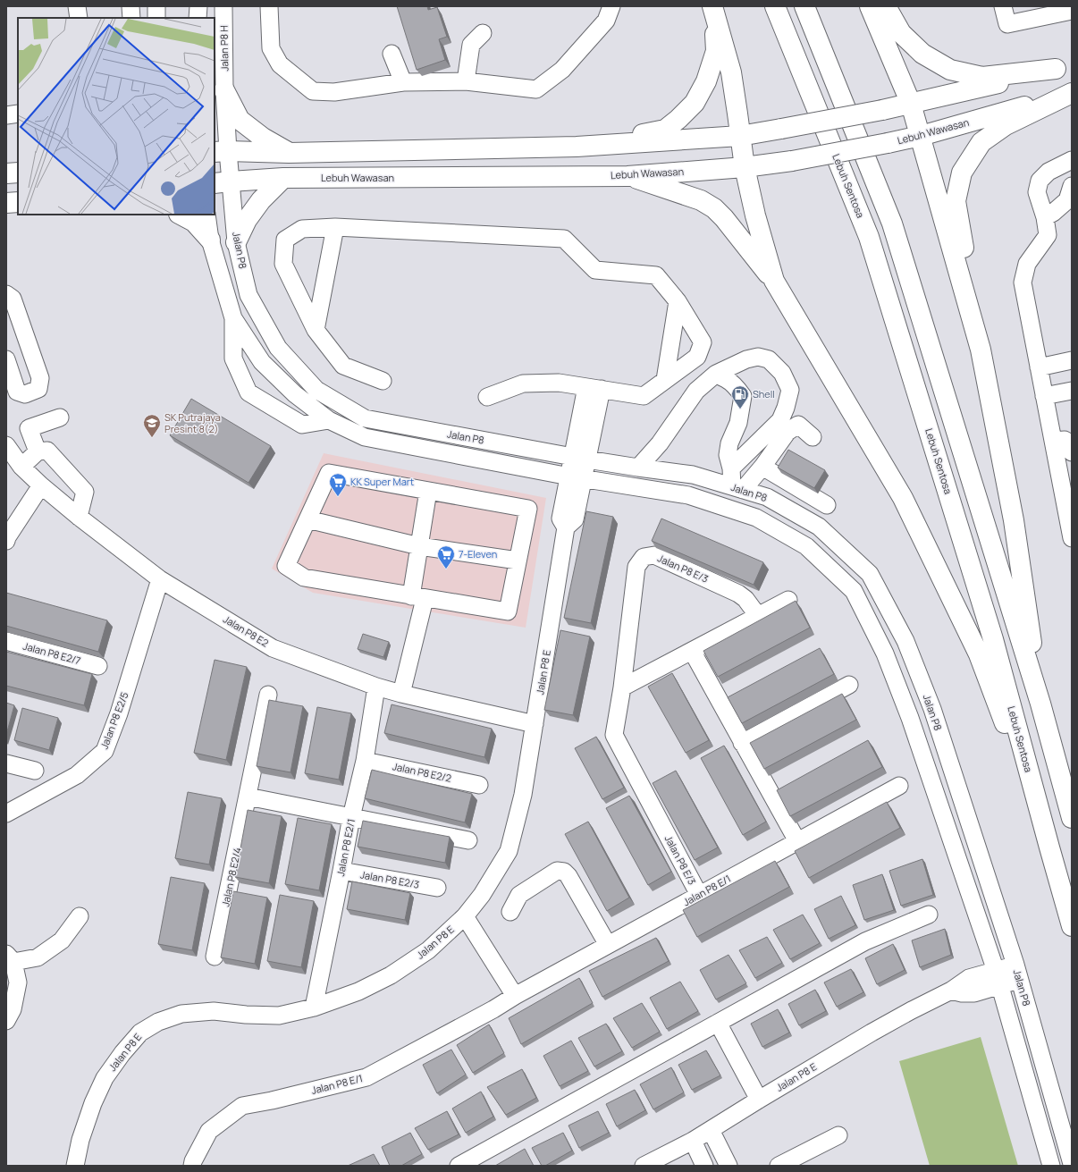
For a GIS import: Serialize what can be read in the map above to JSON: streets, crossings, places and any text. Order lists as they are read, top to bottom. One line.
{"streets":{"main road":["Lebuh Wawasan","Lebuh Sentosa"],"street":["Jalan P8 H","Jalan P8","Jalan P8 E/3","Jalan P8 E2","Jalan P8 E2/7","Jalan P8 E","Jalan P8 E2/5","Jalan P8 E2/2","Jalan P8 E2/1","Jalan P8 E2/4","Jalan P8 E2/3","Jalan P8 E/1"]},"crossings":[["Jalan P8 H","Jalan P8"],["Lebuh Wawasan","Jalan P8"],["Jalan P8","Jalan P8 E"],["Jalan P8 E/3","Jalan P8 E/1"],["Jalan P8 E2","Jalan P8 E"],["Jalan P8 E2","Jalan P8 E2/5"],["Jalan P8 E2","Jalan P8 E2/1"],["Jalan P8 E","Jalan P8 E2/1"],["Jalan P8 E2/2","Jalan P8 E2/1"],["Jalan P8 E2/1","Jalan P8 E2/3"]],"places":{"fuel station":["Shell"],"school or university":["SK Putrajaya Presint 8(2)"],"supermarket":["KK Super Mart","7-Eleven"]}}
